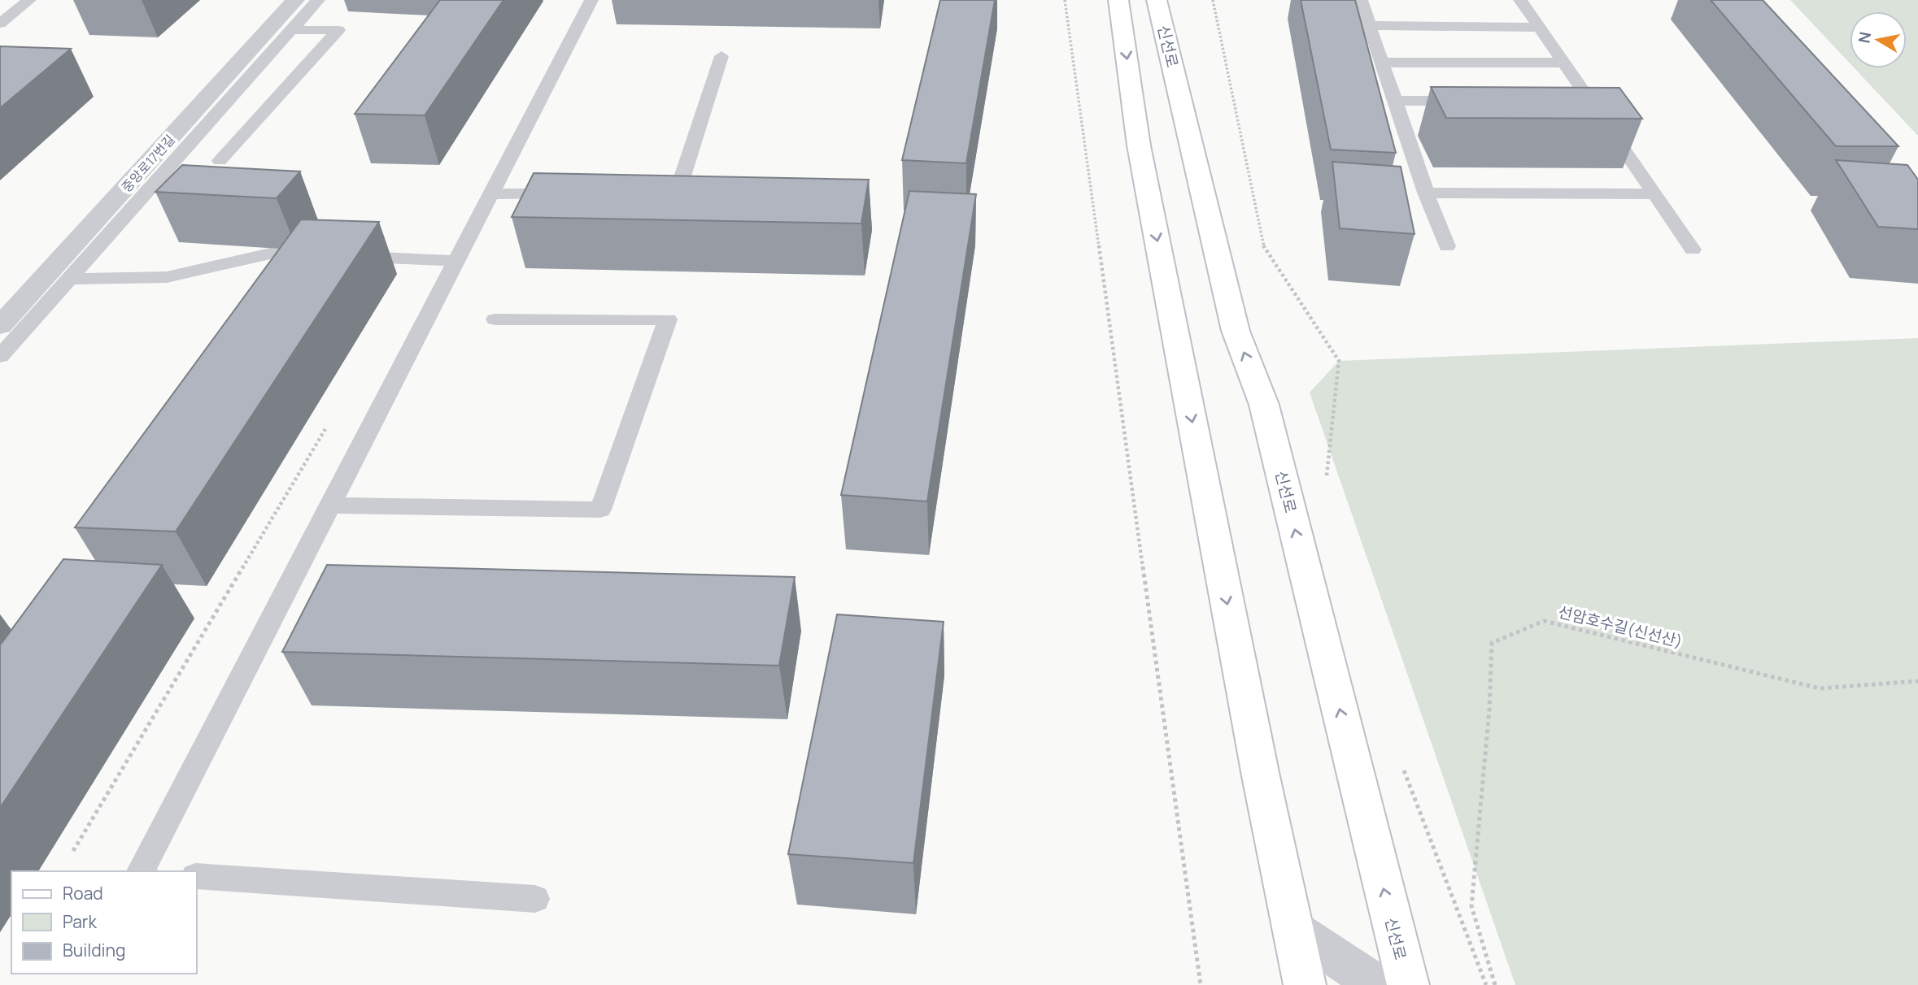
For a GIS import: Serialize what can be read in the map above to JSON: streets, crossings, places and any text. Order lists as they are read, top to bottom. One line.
{"streets":{"main road":["신선로"],"street":["중앙로17번길"],"path":["선암호수길(신선산)"]},"legend":["Road","Park","Building"],"north":"left"}
